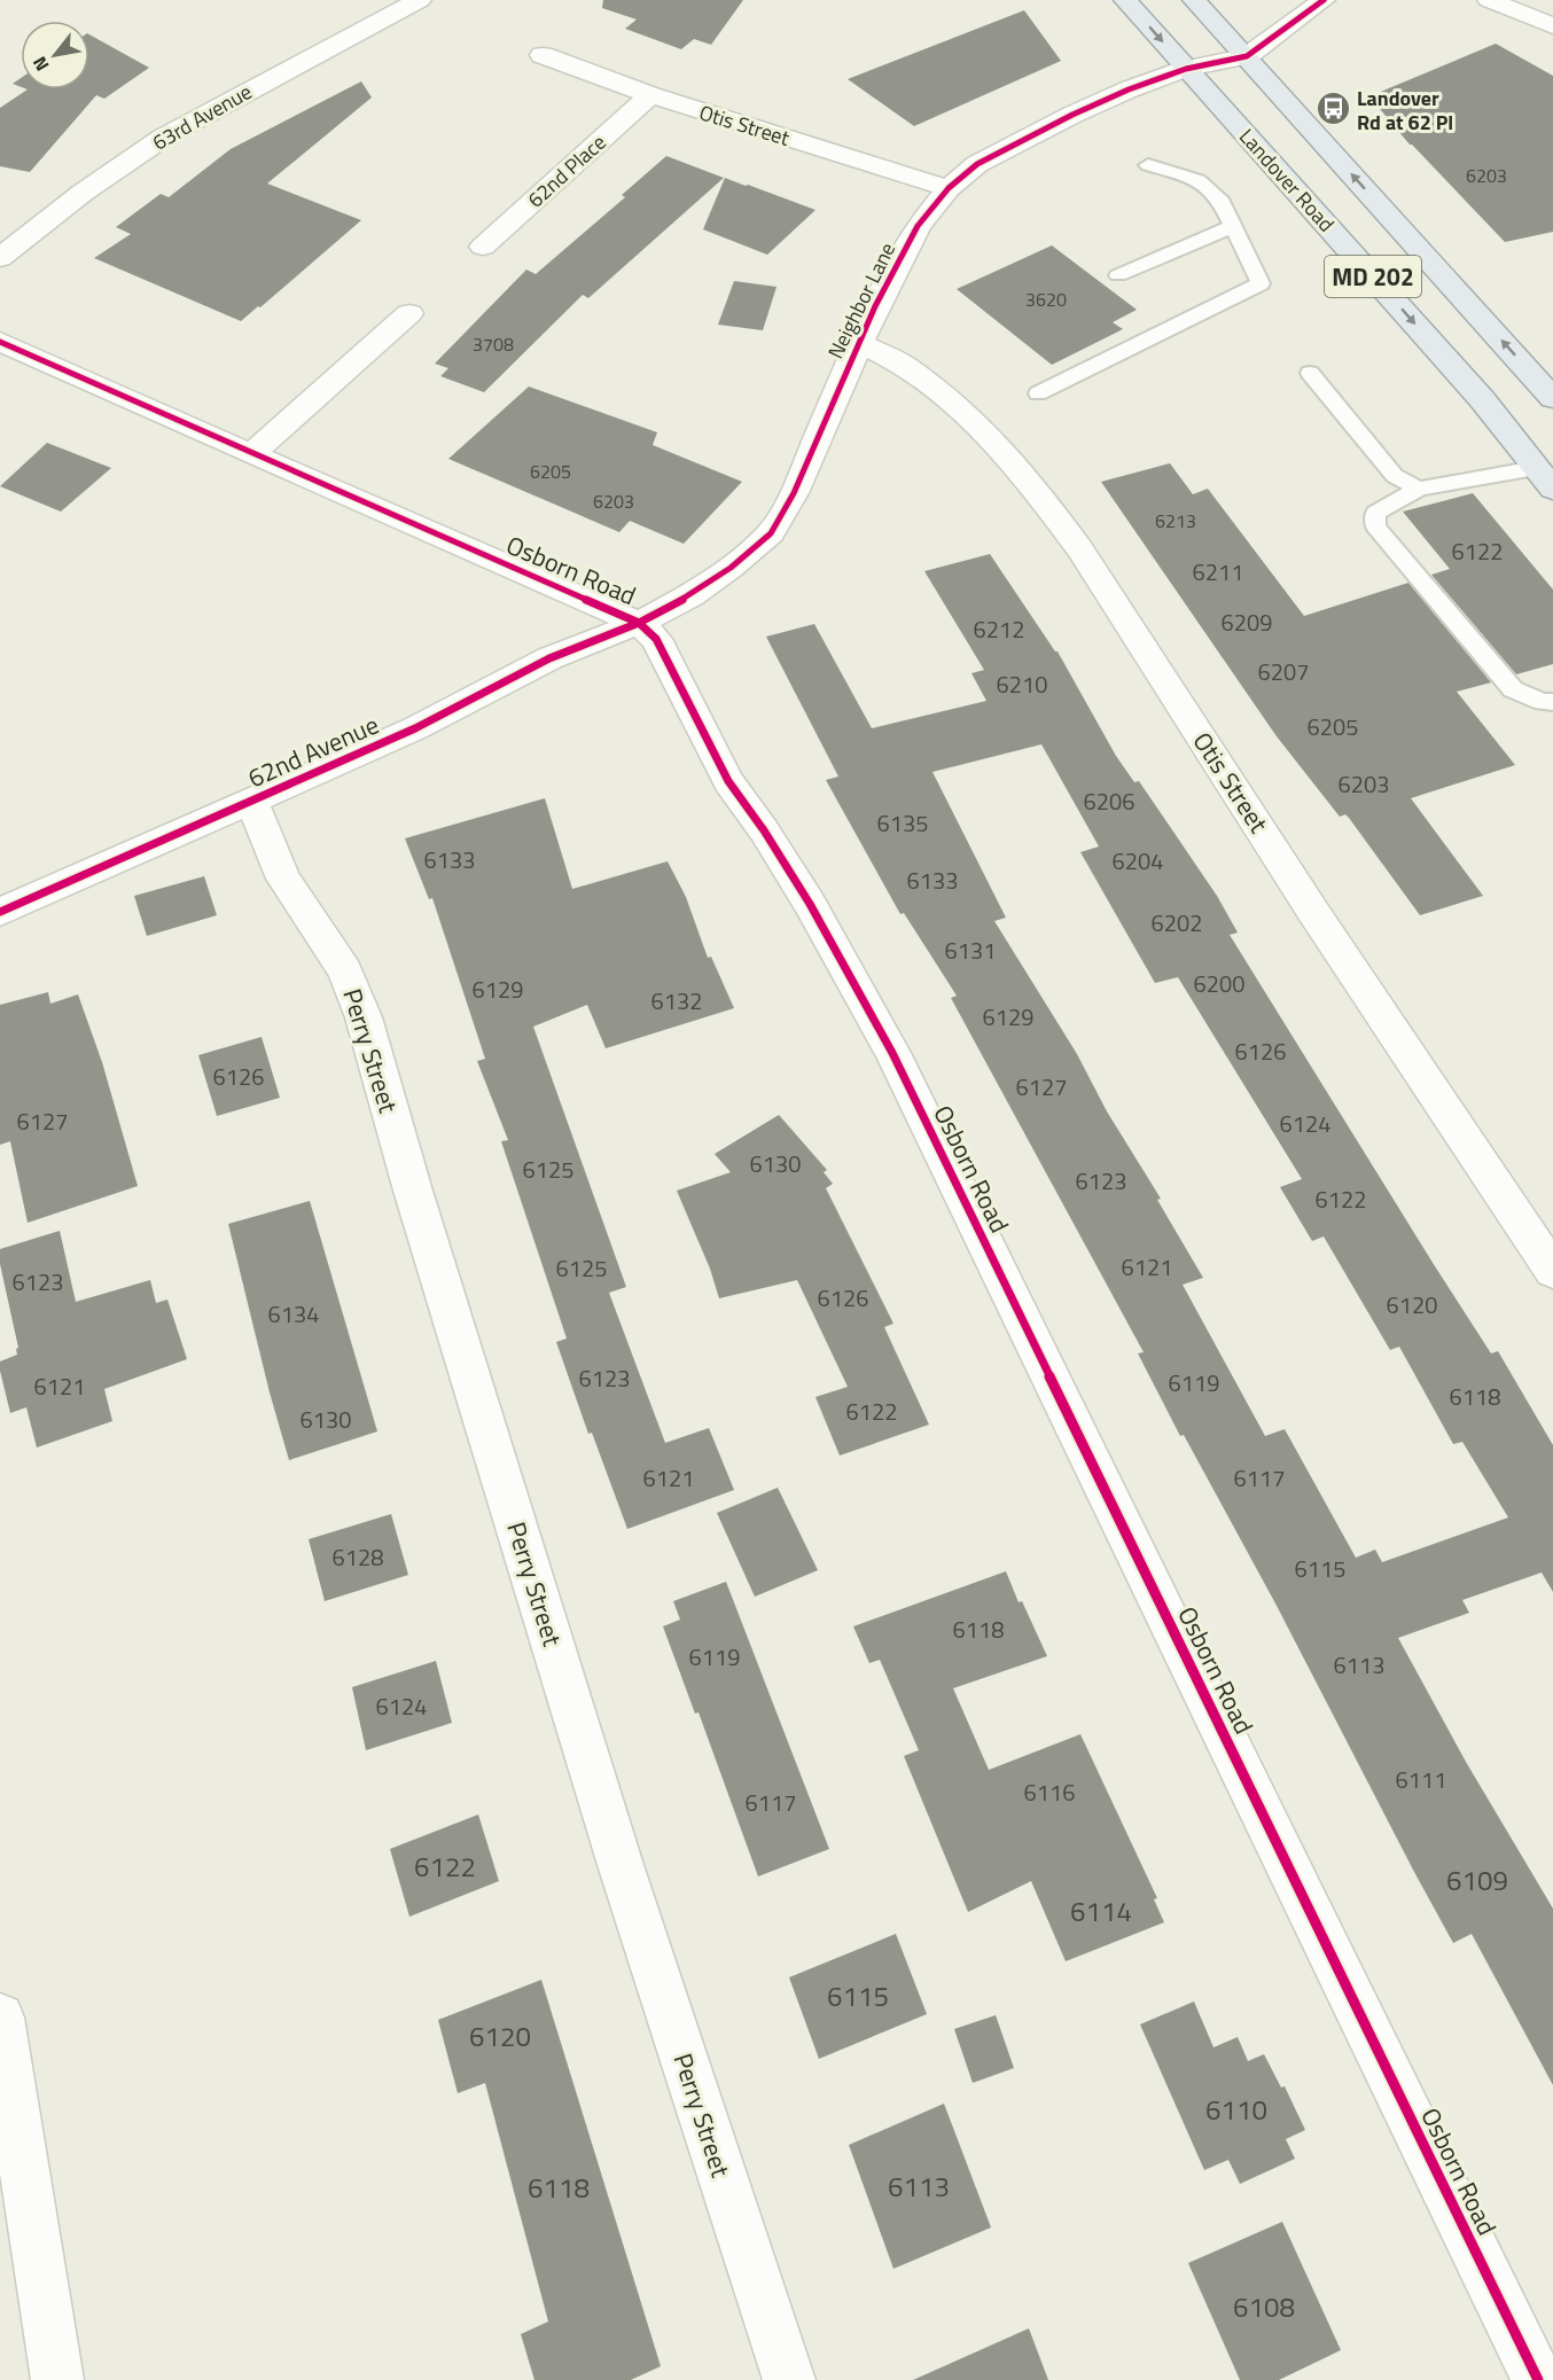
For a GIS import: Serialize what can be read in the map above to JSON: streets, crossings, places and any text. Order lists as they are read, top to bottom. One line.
{"streets":{"main road":["Landover Road","MD 202"],"street":["63rd Avenue","Otis Street","62nd Place","Neighbor Lane","Osborn Road","62nd Avenue","Perry Street"]},"crossings":[["Otis Street","62nd Place"],["Otis Street","Neighbor Lane"],["Landover Road","Neighbor Lane"],["Neighbor Lane","Osborn Road"],["Neighbor Lane","62nd Avenue"],["Osborn Road","62nd Avenue"],["62nd Avenue","Perry Street"]],"places":{"bus stop":["Landover Rd at 62 Pl"]},"house_numbers":["6203","3620","3708","6205","6203","6213","6122","6211","6209","6212","6207","6210","6205","6203","6206","6135","6133","6204","6133","6202","6131","6200","6129","6132","6129","6126","6126","6127","6127","6124","6130","6125","6123","6122","6121","6125","6123","6126","6120","6134","6123","6119","6121","6118","6122","6130","6121","6117","6128","6115","6118","6119","6113","6124","6111","6116","6117","6122","6109","6114","6115","6120","6110","6113","6118","6108"],"north":"bottom left"}
